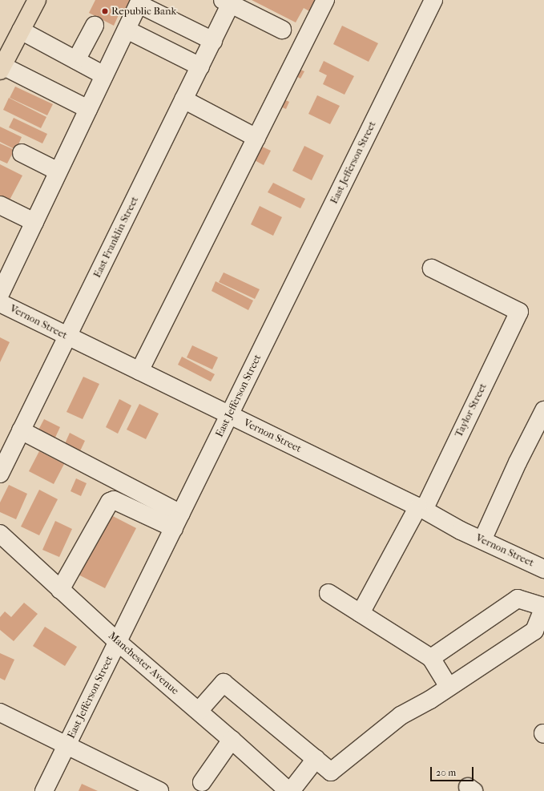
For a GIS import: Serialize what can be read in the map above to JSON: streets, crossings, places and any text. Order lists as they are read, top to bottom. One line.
{"streets":{"street":["East Jefferson Street","East Franklin Street","Vernon Street","Taylor Street","Manchester Avenue"]},"crossings":[["East Jefferson Street","Vernon Street"],["East Jefferson Street","Manchester Avenue"],["East Franklin Street","Vernon Street"],["Vernon Street","Taylor Street"]],"places":["Republic Bank"],"scale_bar":"20 m"}
